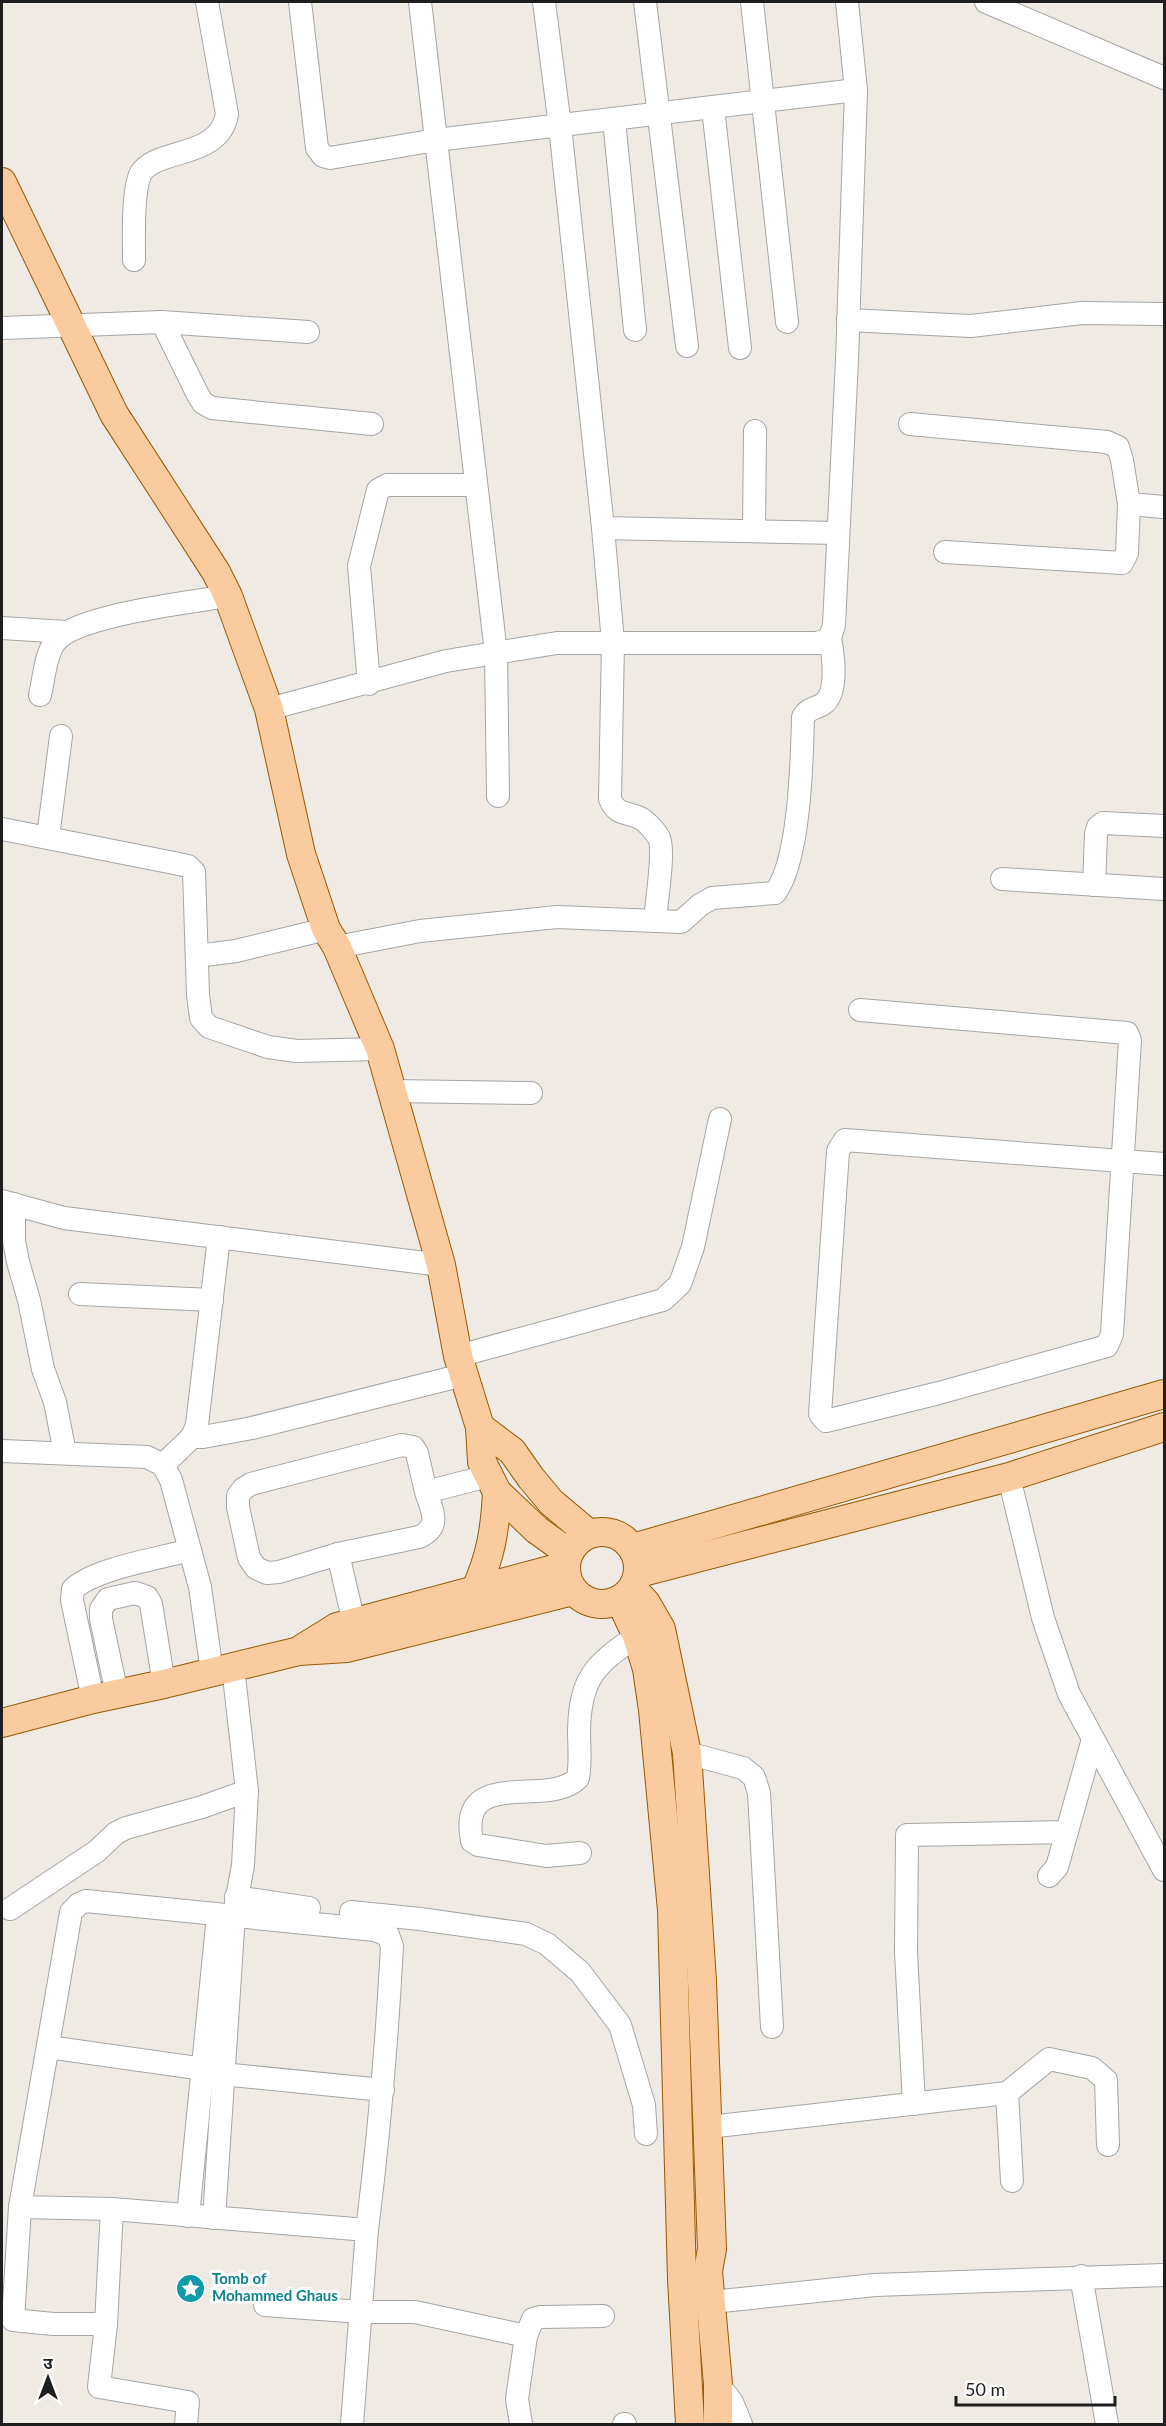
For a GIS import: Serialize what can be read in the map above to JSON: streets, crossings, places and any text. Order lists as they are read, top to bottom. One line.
{"places":{"place":["Tomb of Mohammed Ghaus"]},"scale_bar":"50 m","north":"top"}
